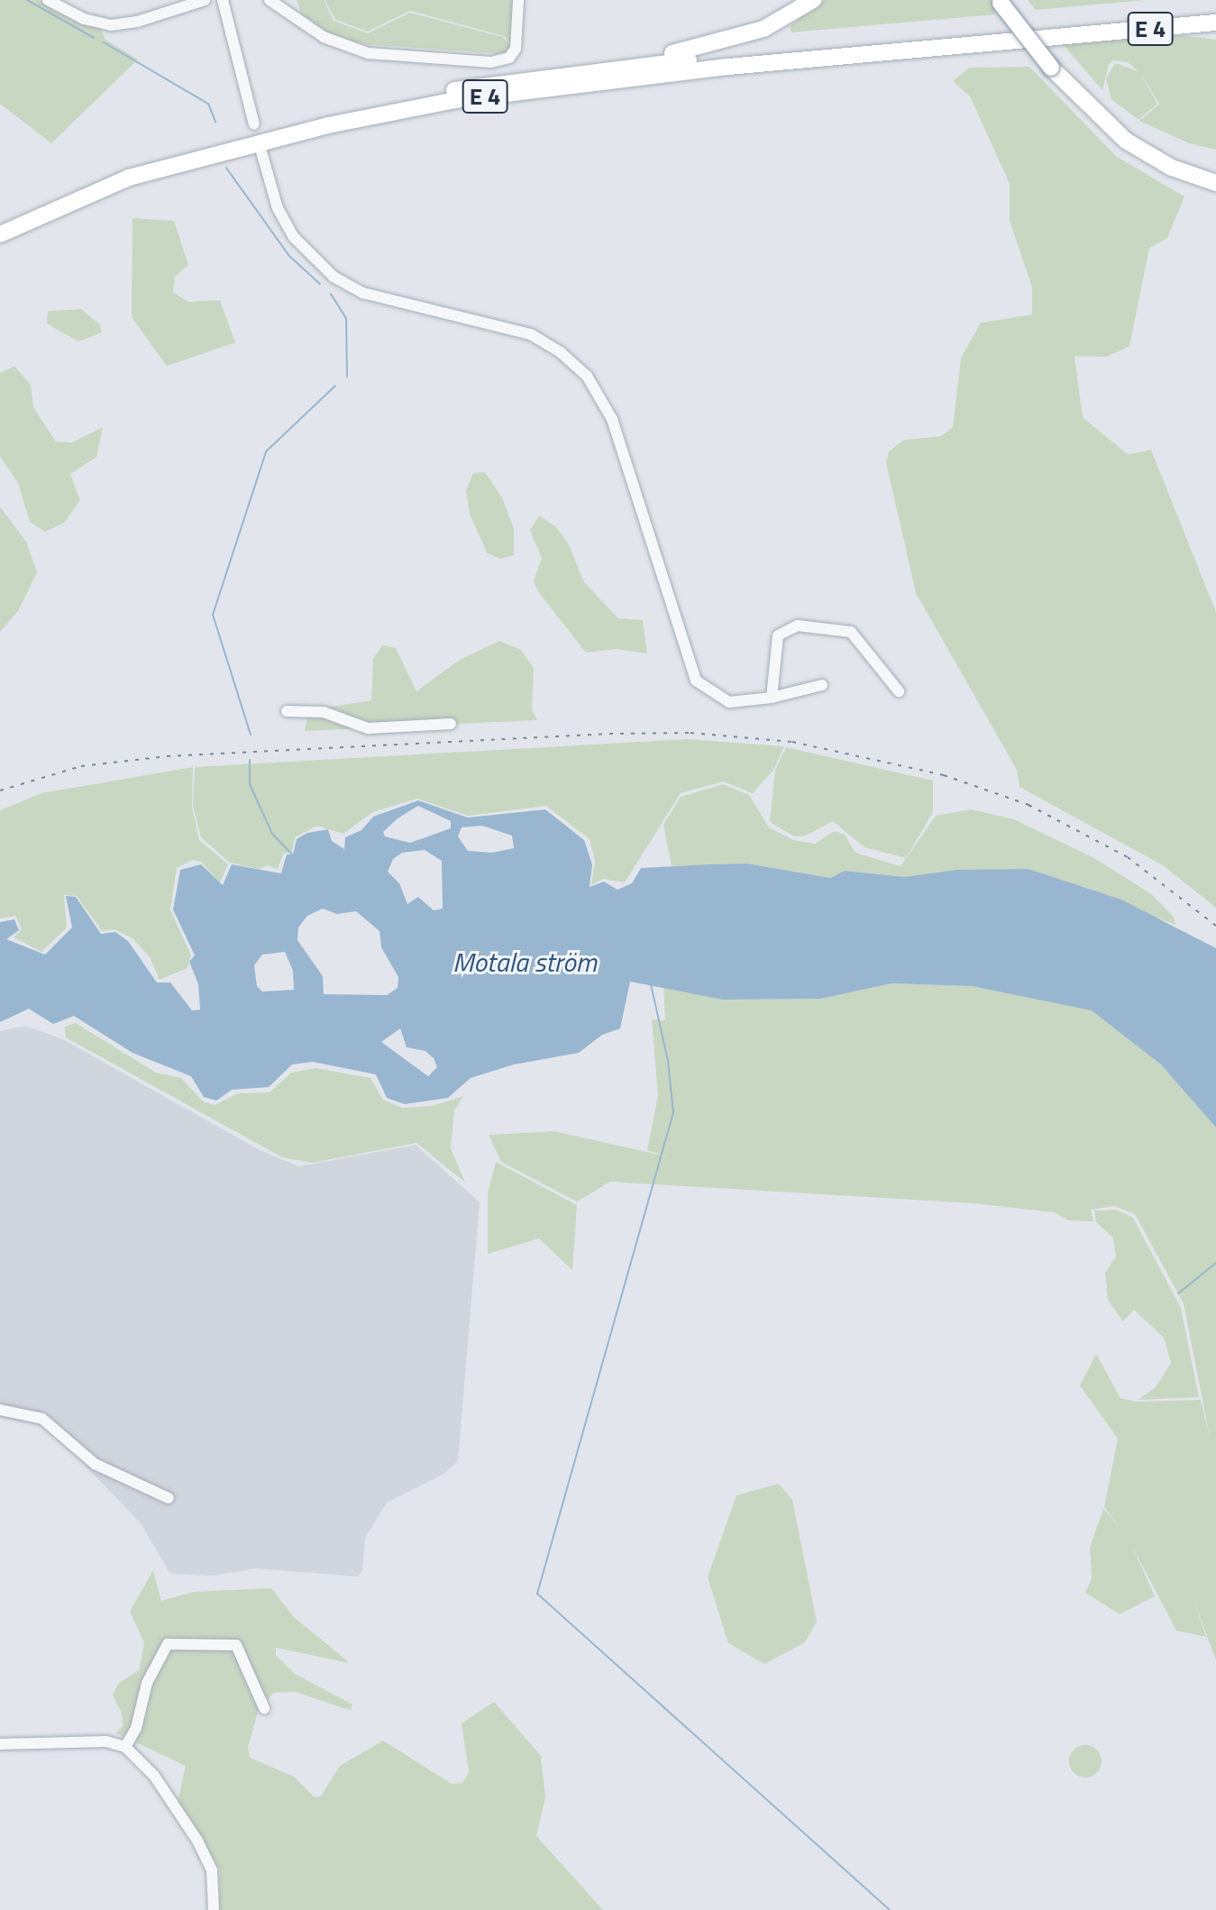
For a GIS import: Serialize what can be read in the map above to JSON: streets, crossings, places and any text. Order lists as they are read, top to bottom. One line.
{"streets":{"highway":["E 4"]},"water":["Motala ström"]}
